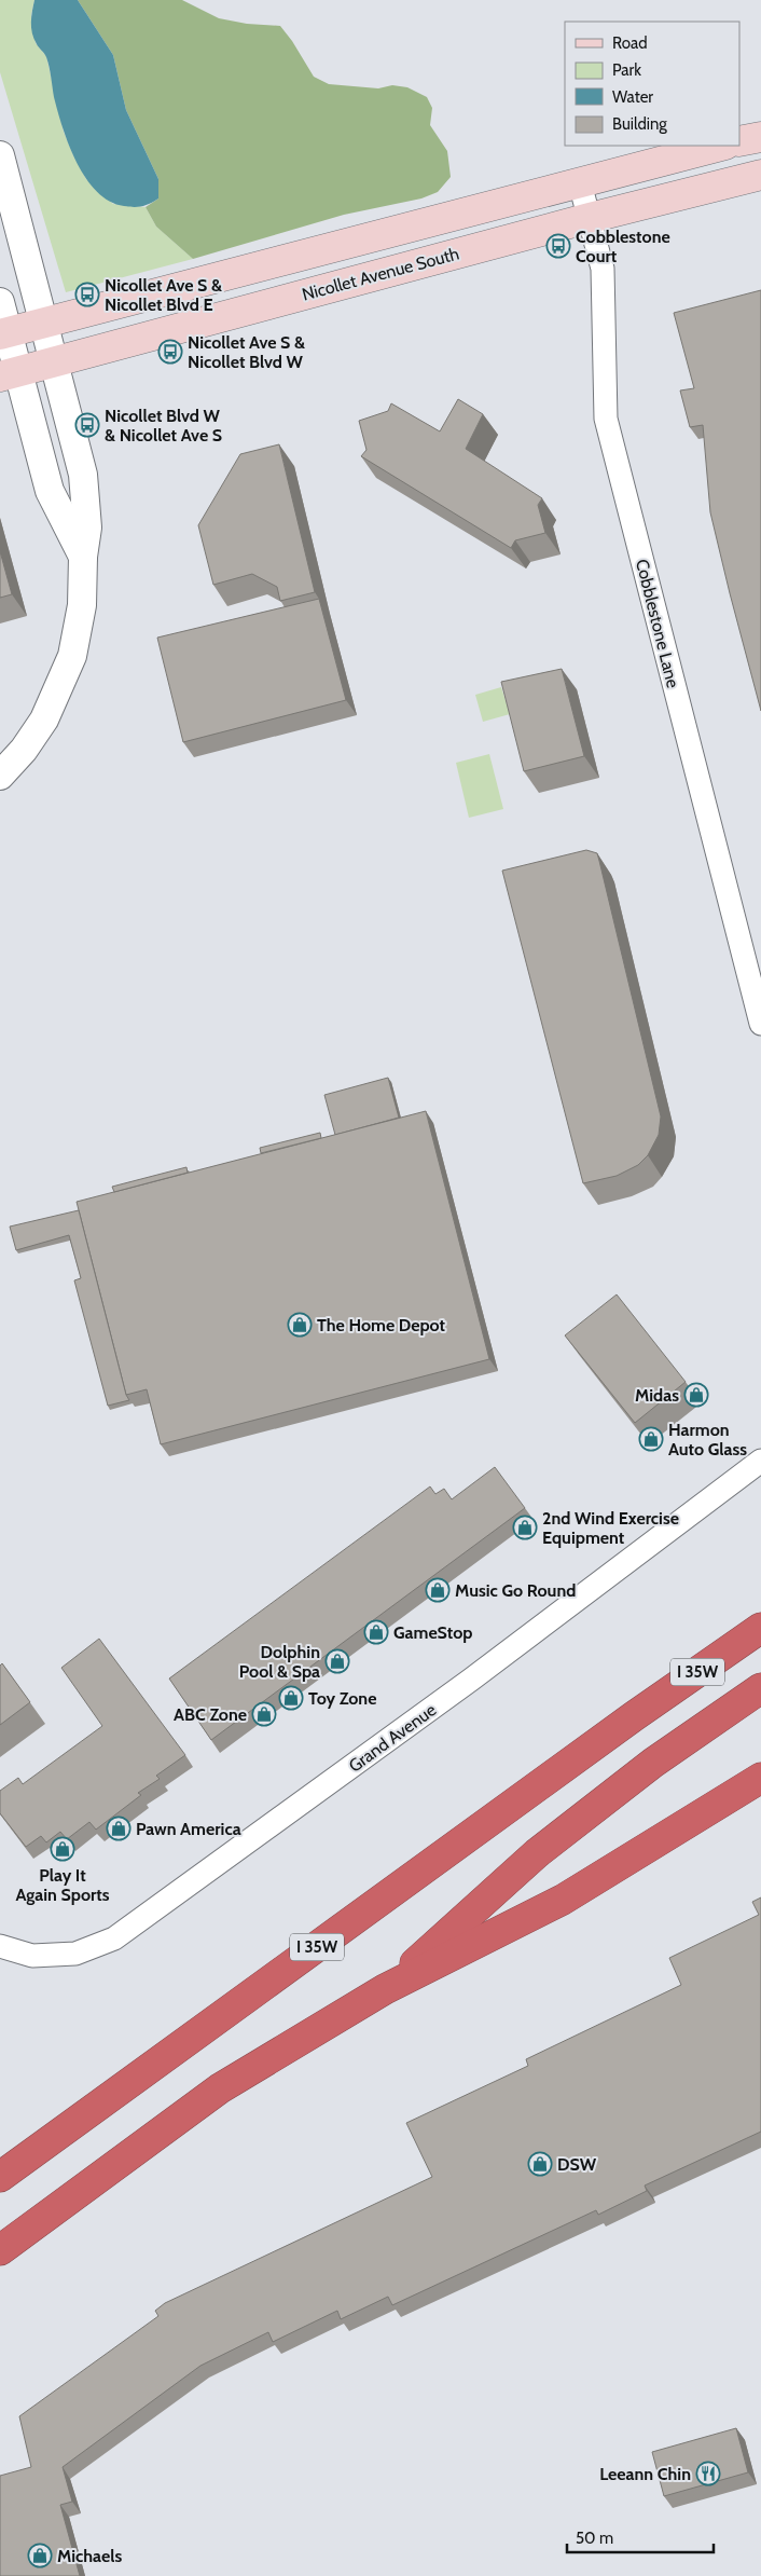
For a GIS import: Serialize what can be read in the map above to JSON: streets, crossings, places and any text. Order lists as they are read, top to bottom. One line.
{"streets":{"highway":["I 35W"],"main road":["Nicollet Avenue South"],"street":["Cobblestone Lane","Grand Avenue"]},"crossings":[["Nicollet Avenue South","Cobblestone Lane"]],"places":{"bus stop":["Cobblestone Court","Nicollet Ave S & Nicollet Blvd E","Nicollet Ave S & Nicollet Blvd W","Nicollet Blvd W & Nicollet Ave S"],"shop":["The Home Depot","Midas","Harmon Auto Glass","2nd Wind Exercise Equipment","Music Go Round","GameStop","Dolphin Pool & Spa","Toy Zone","ABC Zone","Pawn America","Play It Again Sports","DSW","Michaels"],"restaurant":["Leeann Chin"]},"legend":["Road","Park","Water","Building"],"scale_bar":"50 m"}
